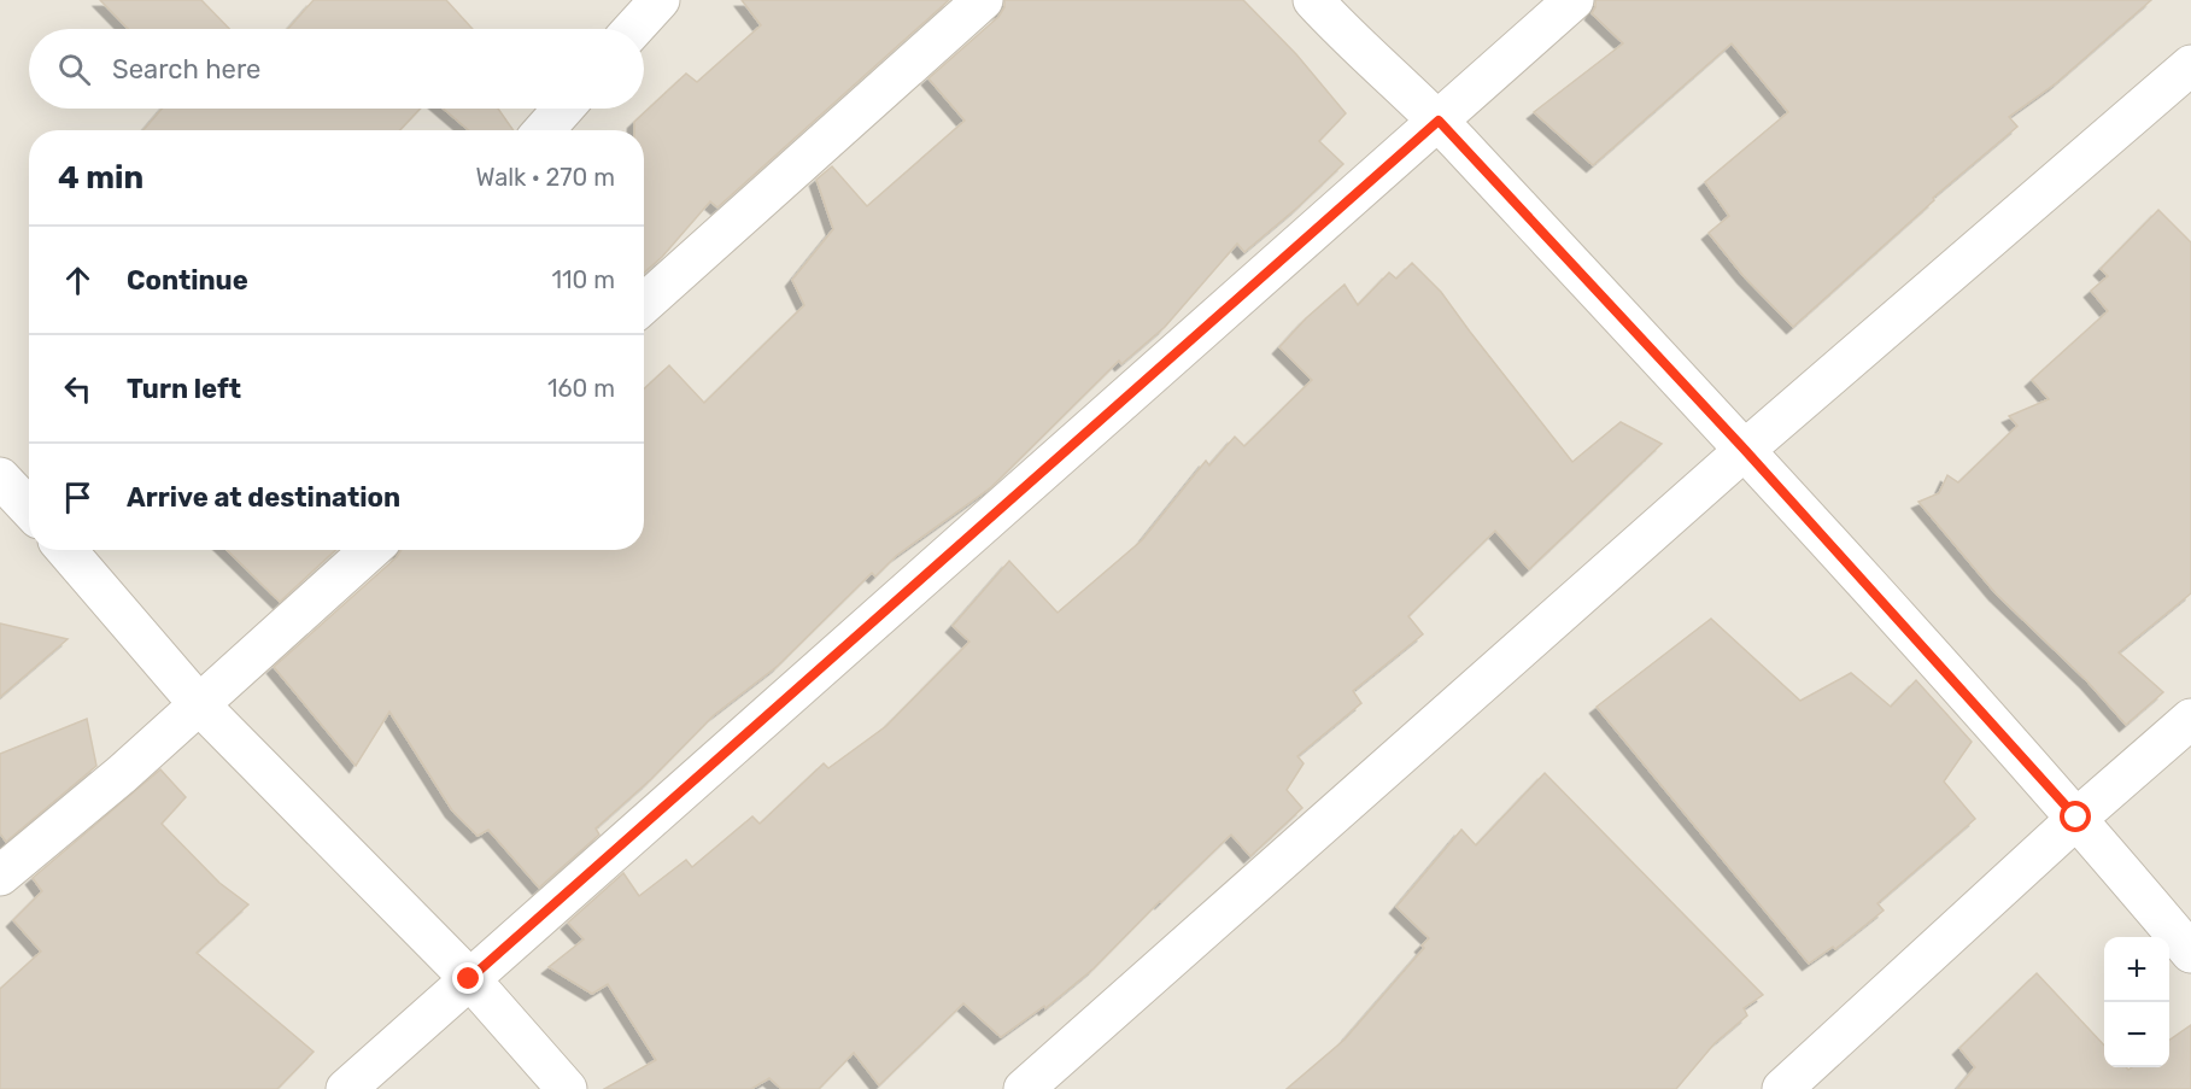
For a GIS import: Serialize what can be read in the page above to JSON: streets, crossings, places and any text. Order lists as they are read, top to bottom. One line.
{"page":{"search":"Search here","heading":["4 min","Walk · 270 m"],"list":[["Continue","110 m"],["Turn left","160 m"],"Arrive at destination"],"map_buttons":["+","−"]}}
